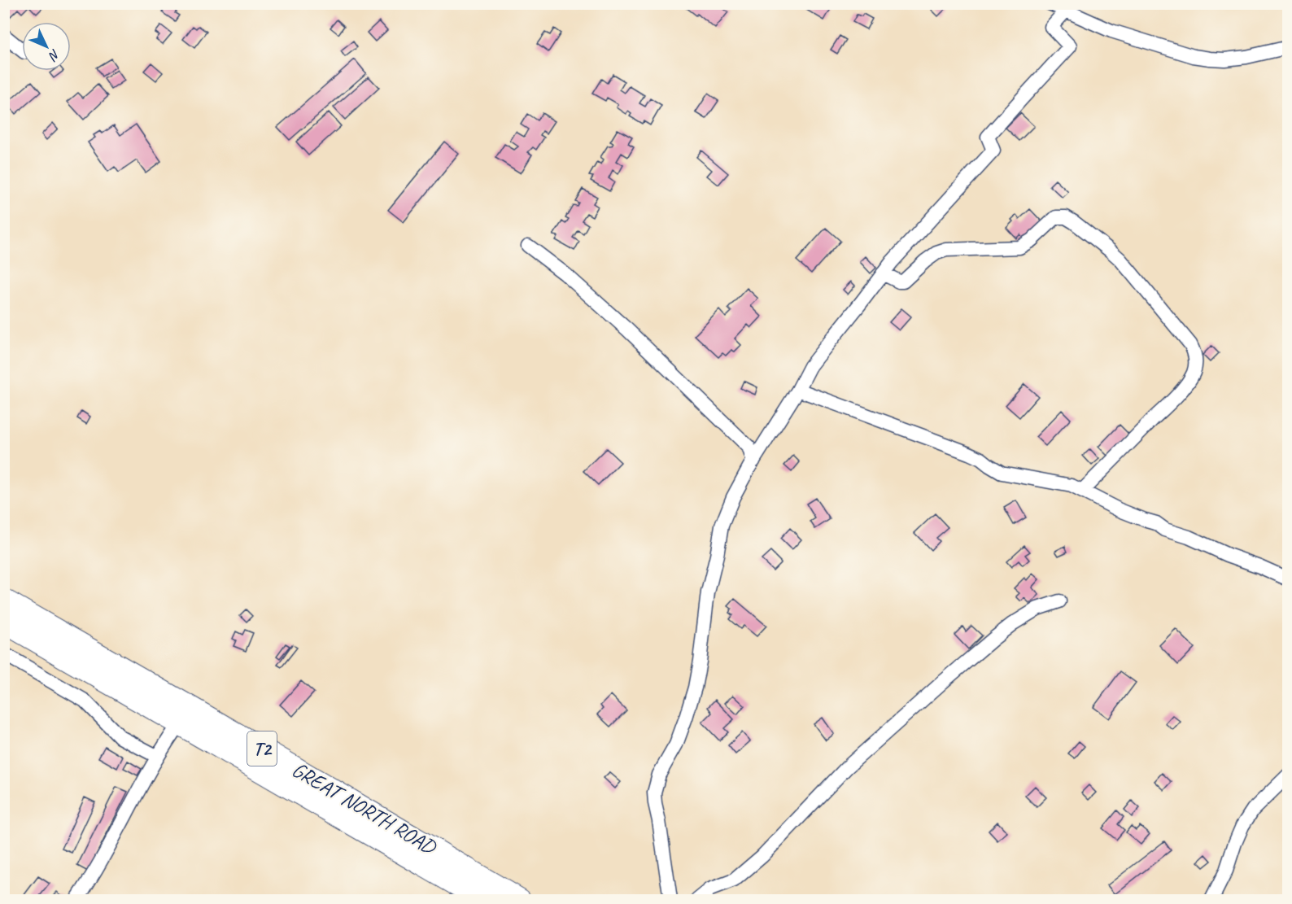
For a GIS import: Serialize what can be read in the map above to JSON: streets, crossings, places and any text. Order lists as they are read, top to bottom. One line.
{"streets":{"highway":["T2","GREAT NORTH ROAD"]},"north":"bottom right"}
